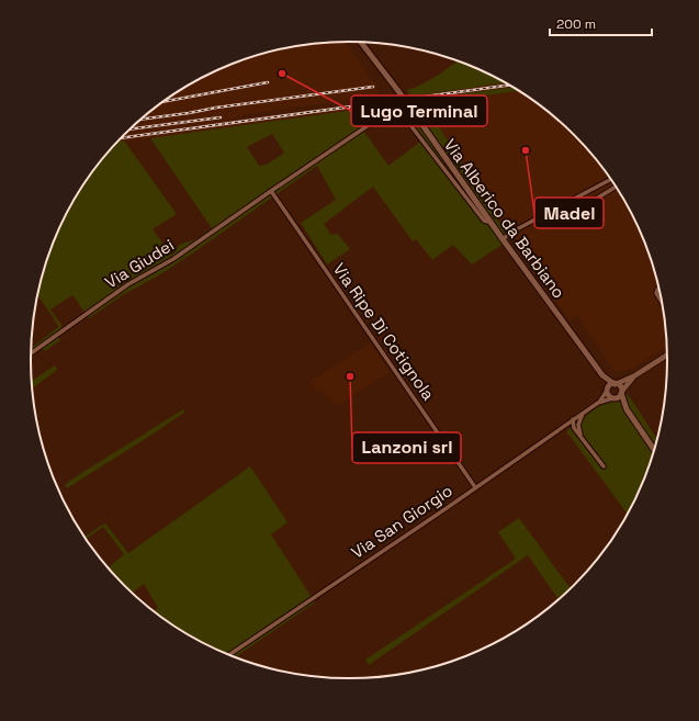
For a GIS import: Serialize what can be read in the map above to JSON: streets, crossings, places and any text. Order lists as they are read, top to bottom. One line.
{"streets":{"main road":["Via Alberico da Barbiano"],"street":["Via Giudei","Via Ripe Di Cotignola","Via San Giorgio"]},"crossings":[["Via Alberico da Barbiano","Via Giudei"],["Via Alberico da Barbiano","Via San Giorgio"],["Via Giudei","Via Ripe Di Cotignola"],["Via Ripe Di Cotignola","Via San Giorgio"]],"places":["Lugo Terminal","Madel","Lanzoni srl"],"scale_bar":"200 m"}
